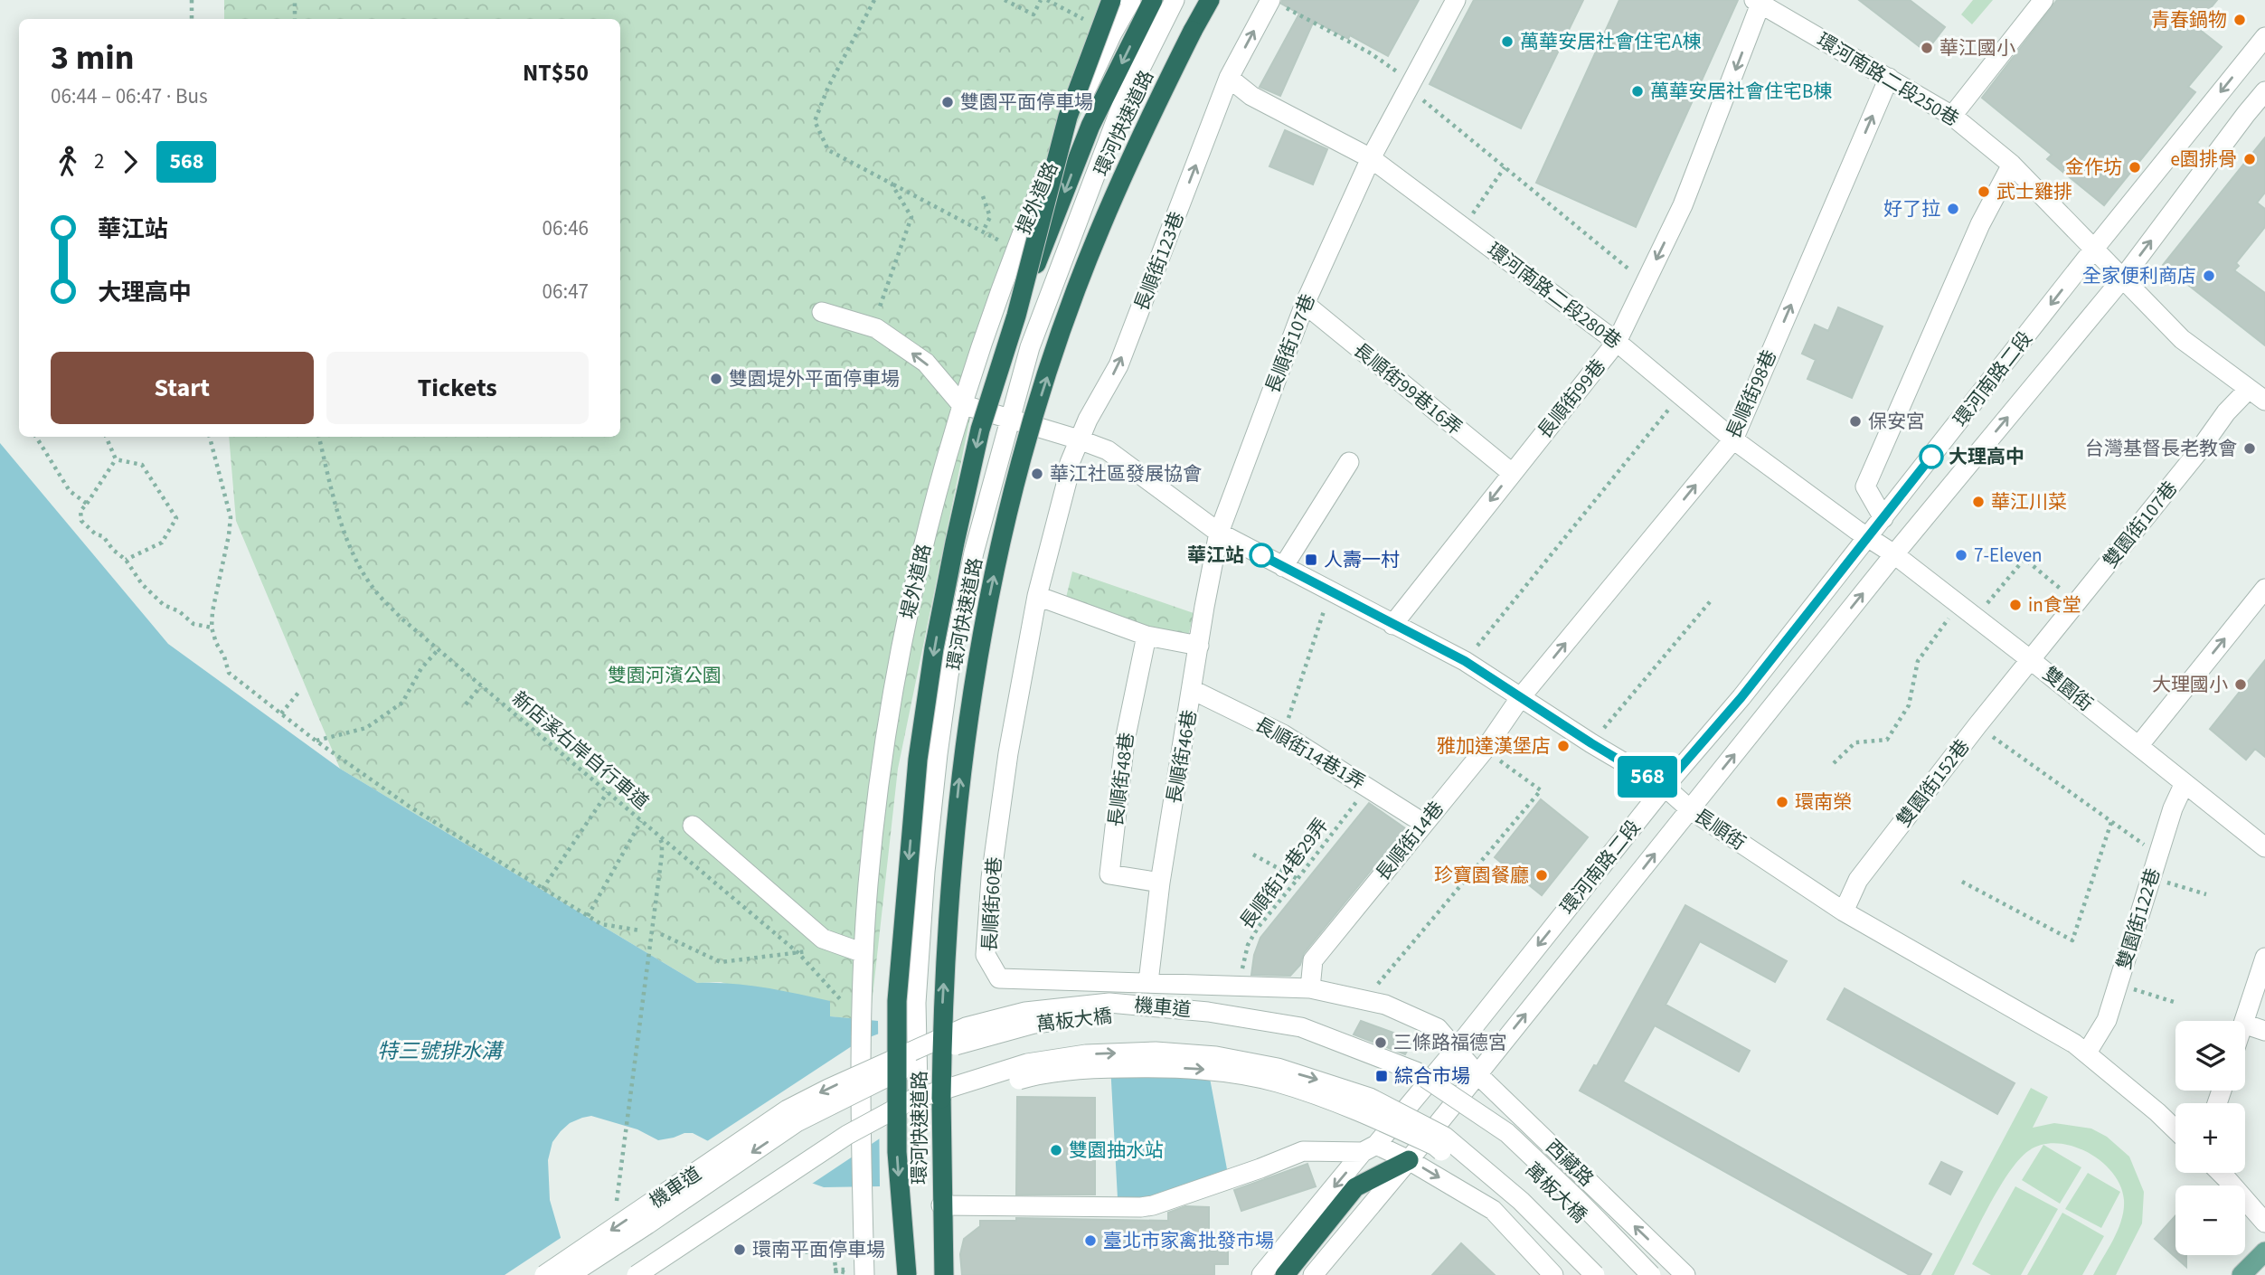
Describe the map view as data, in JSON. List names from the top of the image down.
{
  "streets": {
    "highway": ["環河快速道路"],
    "street": [
      "環河南路二段250巷",
      "提外道路",
      "長順街123巷",
      "環河南路二段280巷",
      "長順街107巷",
      "環河南路二段",
      "長順街99巷16弄",
      "長順街98巷",
      "長順街99巷",
      "雙園街107巷",
      "堤外道路",
      "雙園街",
      "長順街14巷1弄",
      "長順街46巷",
      "長順街48巷",
      "雙園街152巷",
      "長順街",
      "長順街14巷",
      "長順街60巷",
      "雙園街122巷",
      "機車道",
      "萬板大橋",
      "西藏路"
    ],
    "path": ["新店溪右岸自行車道", "長順街14巷29弄"]
  },
  "crossings": [
    ["環河南路二段250巷", "環河南路二段"],
    ["環河南路二段250巷", "長順街98巷"],
    ["環河南路二段250巷", "長順街99巷"],
    ["環河南路二段250巷", "雙園街107巷"],
    ["提外道路", "堤外道路"],
    ["長順街123巷", "環河南路二段280巷"],
    ["長順街123巷", "長順街"],
    ["長順街123巷", "長順街60巷"],
    ["環河南路二段280巷", "長順街107巷"],
    ["環河南路二段280巷", "環河南路二段"],
    ["環河南路二段280巷", "長順街98巷"],
    ["環河南路二段280巷", "長順街99巷"],
    ["環河南路二段280巷", "雙園街"],
    ["長順街107巷", "長順街99巷16弄"],
    ["長順街107巷", "長順街46巷"],
    ["長順街107巷", "長順街"],
    ["環河南路二段", "雙園街"],
    ["環河南路二段", "長順街"],
    ["環河南路二段", "長順街60巷"],
    ["環河南路二段", "西藏路"],
    ["長順街99巷16弄", "長順街99巷"],
    ["長順街98巷", "長順街"],
    ["長順街98巷", "長順街14巷"],
    ["長順街99巷", "長順街"],
    ["雙園街107巷", "雙園街"],
    ["雙園街107巷", "雙園街152巷"],
    ["堤外道路", "新店溪右岸自行車道"],
    ["雙園街", "雙園街152巷"],
    ["雙園街", "雙園街122巷"],
    ["長順街14巷1弄", "長順街46巷"],
    ["長順街14巷1弄", "長順街14巷"],
    ["長順街14巷1弄", "長順街14巷29弄"],
    ["長順街46巷", "長順街48巷"],
    ["長順街46巷", "長順街"],
    ["長順街46巷", "長順街60巷"],
    ["雙園街152巷", "長順街"],
    ["長順街", "長順街14巷"],
    ["長順街", "長順街60巷"],
    ["長順街", "雙園街122巷"],
    ["長順街14巷", "長順街60巷"],
    ["長順街14巷29弄", "長順街60巷"],
    ["長順街60巷", "西藏路"]
  ],
  "one_way": ["長順街99巷", "機車道"],
  "water": ["特三號排水溝"],
  "parks": ["雙園河濱公園"],
  "places": {
    "other": [
      "青春鍋物",
      "萬華安居社會住宅A棟",
      "華江國小",
      "萬華安居社會住宅B棟",
      "雙園平面停車場",
      "e園排骨",
      "金作坊",
      "武士雞排",
      "好了拉",
      "全家便利商店",
      "雙園堤外平面停車場",
      "保安宮",
      "台灣基督長老教會",
      "大理高中",
      "華江社區發展協會",
      "華江川菜",
      "華江站",
      "7-Eleven",
      "in食堂",
      "大理國小",
      "雅加達漢堡店",
      "環南榮",
      "珍寶園餐廳",
      "三條路福德宮",
      "雙園抽水站",
      "臺北市家禽批發市場",
      "環南平面停車場"
    ],
    "transit": ["人壽一村", "綜合市場"]
  },
  "lines": ["bus line 568"],
  "page": {
    "on_map": "568",
    "heading": ["3 min", "06:44 – 06:47 · Bus", "NT$50"],
    "legs": ["2", "568"],
    "list": [
      {
        "name": "華江站",
        "value": "06:46"
      },
      {
        "name": "大理高中",
        "value": "06:47"
      }
    ],
    "buttons": ["Start", "Tickets"],
    "map_buttons": ["+", "−"]
  }
}
